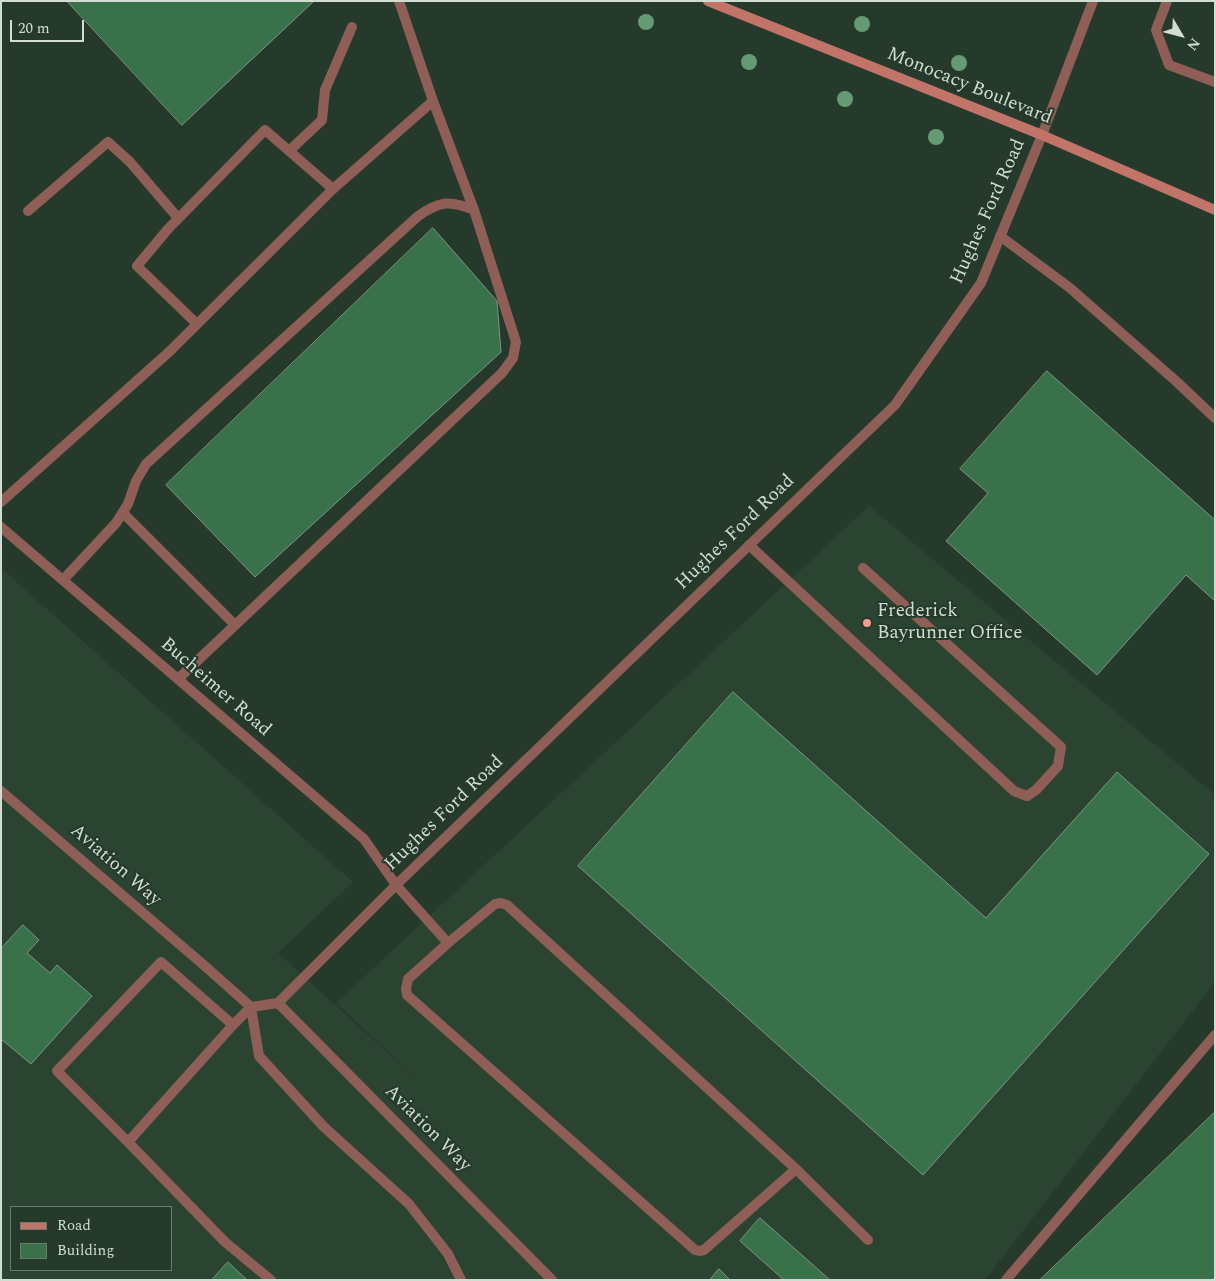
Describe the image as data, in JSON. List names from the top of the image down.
{
  "streets": {
    "main road": ["Monocacy Boulevard"],
    "street": ["Hughes Ford Road", "Bucheimer Road", "Aviation Way"]
  },
  "crossings": [
    ["Monocacy Boulevard", "Hughes Ford Road"],
    ["Hughes Ford Road", "Bucheimer Road"],
    ["Hughes Ford Road", "Aviation Way"]
  ],
  "places": ["Frederick Bayrunner Office"],
  "legend": ["Road", "Building"],
  "scale_bar": "20 m",
  "north": "bottom right"
}
